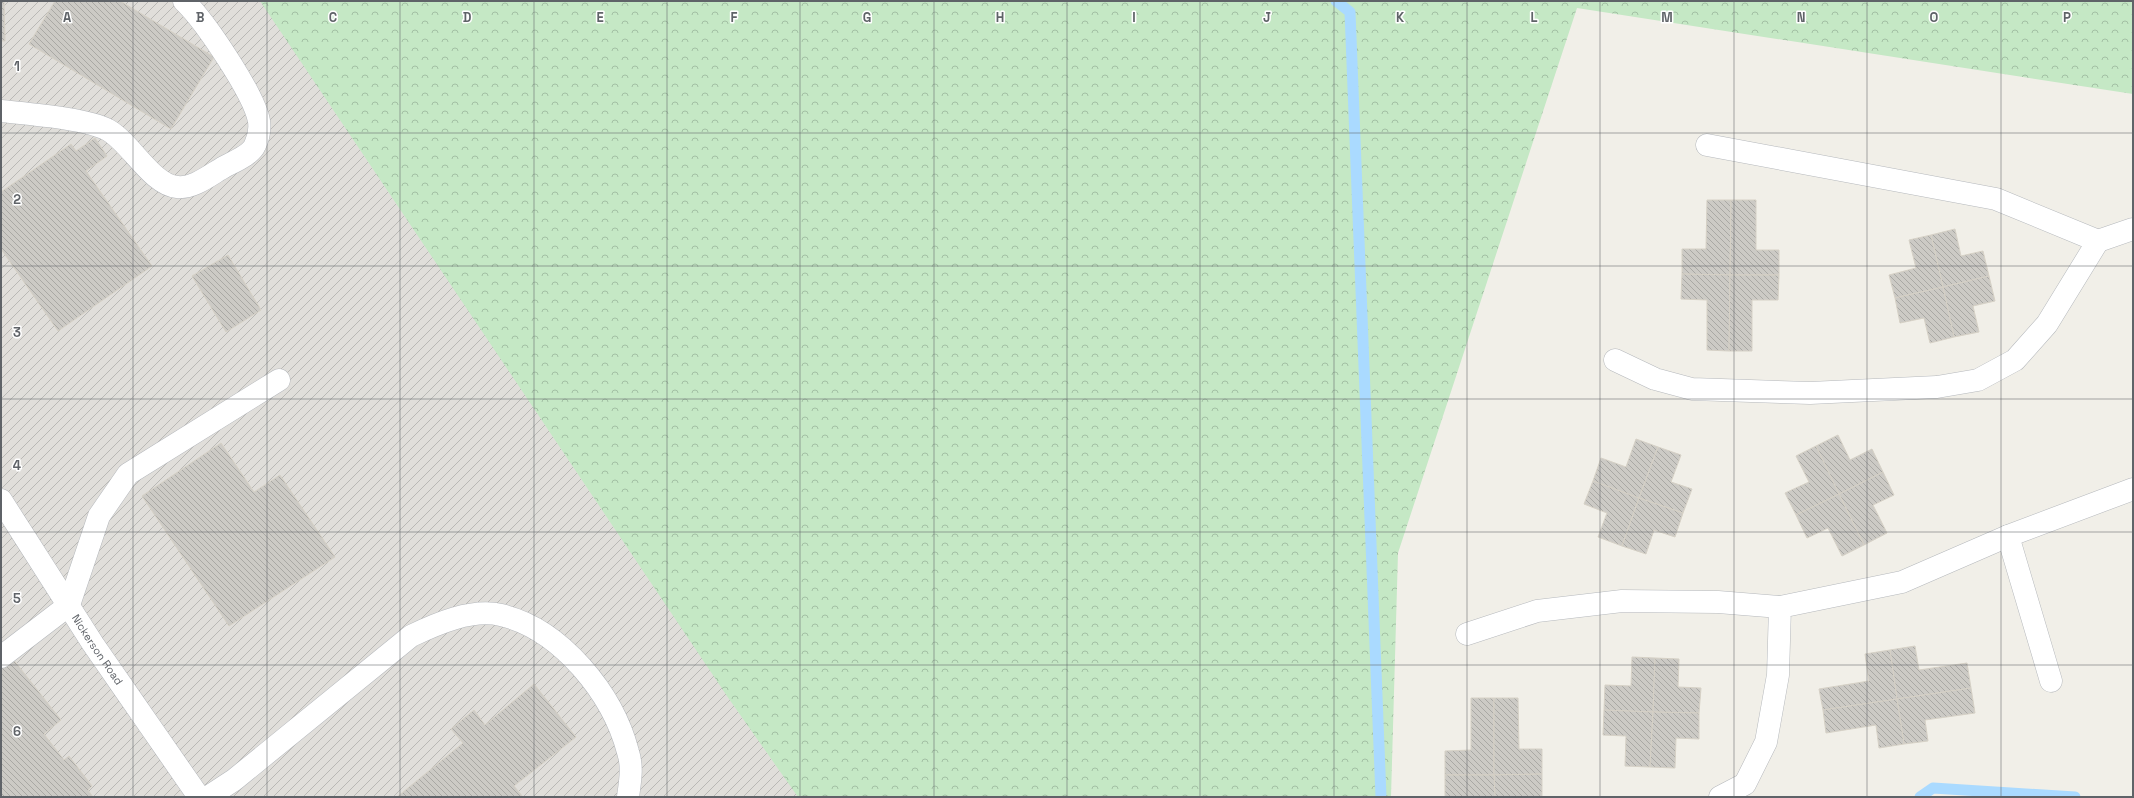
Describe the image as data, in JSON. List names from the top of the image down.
{
  "streets": {
    "street": ["Nickerson Road"]
  },
  "grid": {
    "columns": [
      "A",
      "B",
      "C",
      "D",
      "E",
      "F",
      "G",
      "H",
      "I",
      "J",
      "K",
      "L",
      "M",
      "N",
      "O",
      "P"
    ],
    "rows": [
      "1",
      "2",
      "3",
      "4",
      "5",
      "6"
    ]
  }
}
